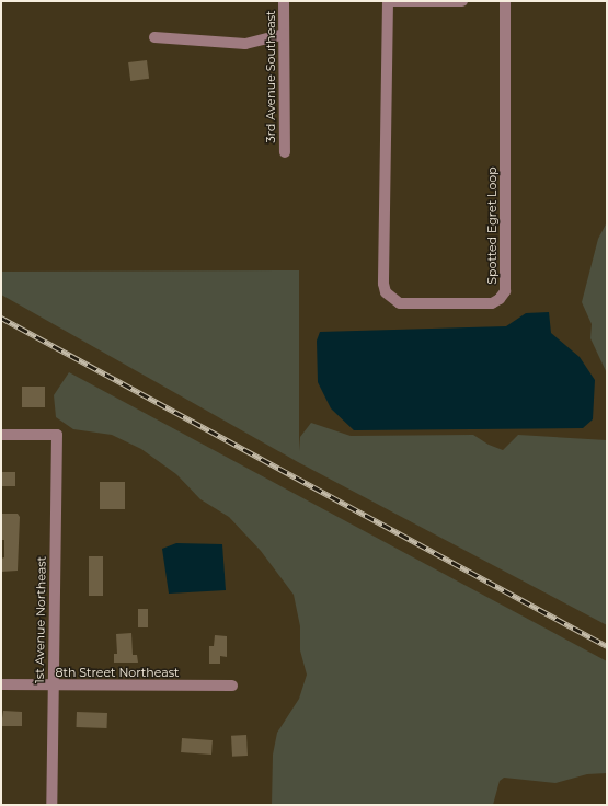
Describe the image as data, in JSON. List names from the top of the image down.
{
  "streets": {
    "street": [
      "3rd Avenue Southeast",
      "Spotted Egret Loop",
      "1st Avenue Northeast",
      "8th Street Northeast"
    ]
  },
  "crossings": [
    ["1st Avenue Northeast", "8th Street Northeast"]
  ]
}
